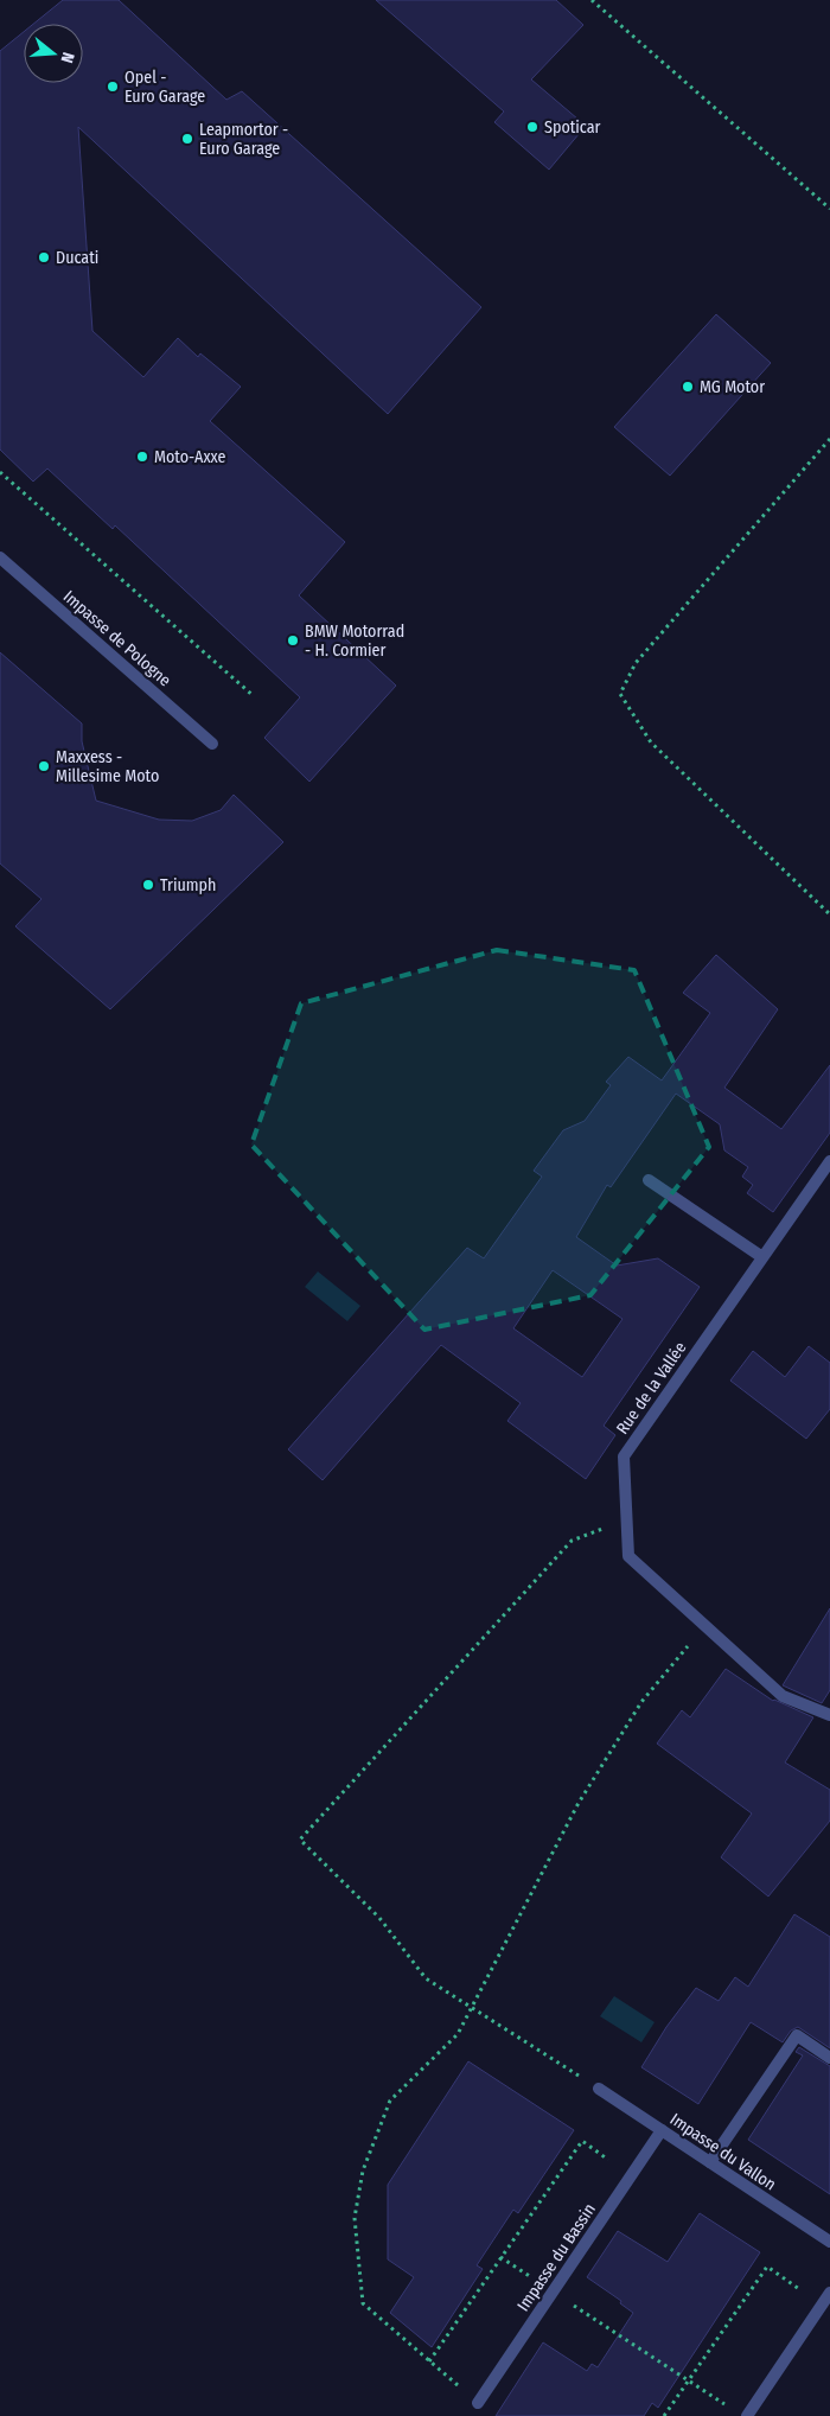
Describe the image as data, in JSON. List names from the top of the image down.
{
  "streets": {
    "street": [
      "Impasse de Pologne",
      "Rue de la Vallée",
      "Impasse du Vallon",
      "Impasse du Bassin"
    ]
  },
  "crossings": [
    ["Impasse du Vallon", "Impasse du Bassin"]
  ],
  "places": [
    "Opel - Euro Garage",
    "Spoticar",
    "Leapmortor - Euro Garage",
    "Ducati",
    "MG Motor",
    "Moto-Axxe",
    "BMW Motorrad - H. Cormier",
    "Maxxess - Millesime Moto",
    "Triumph"
  ],
  "north": "right"
}
